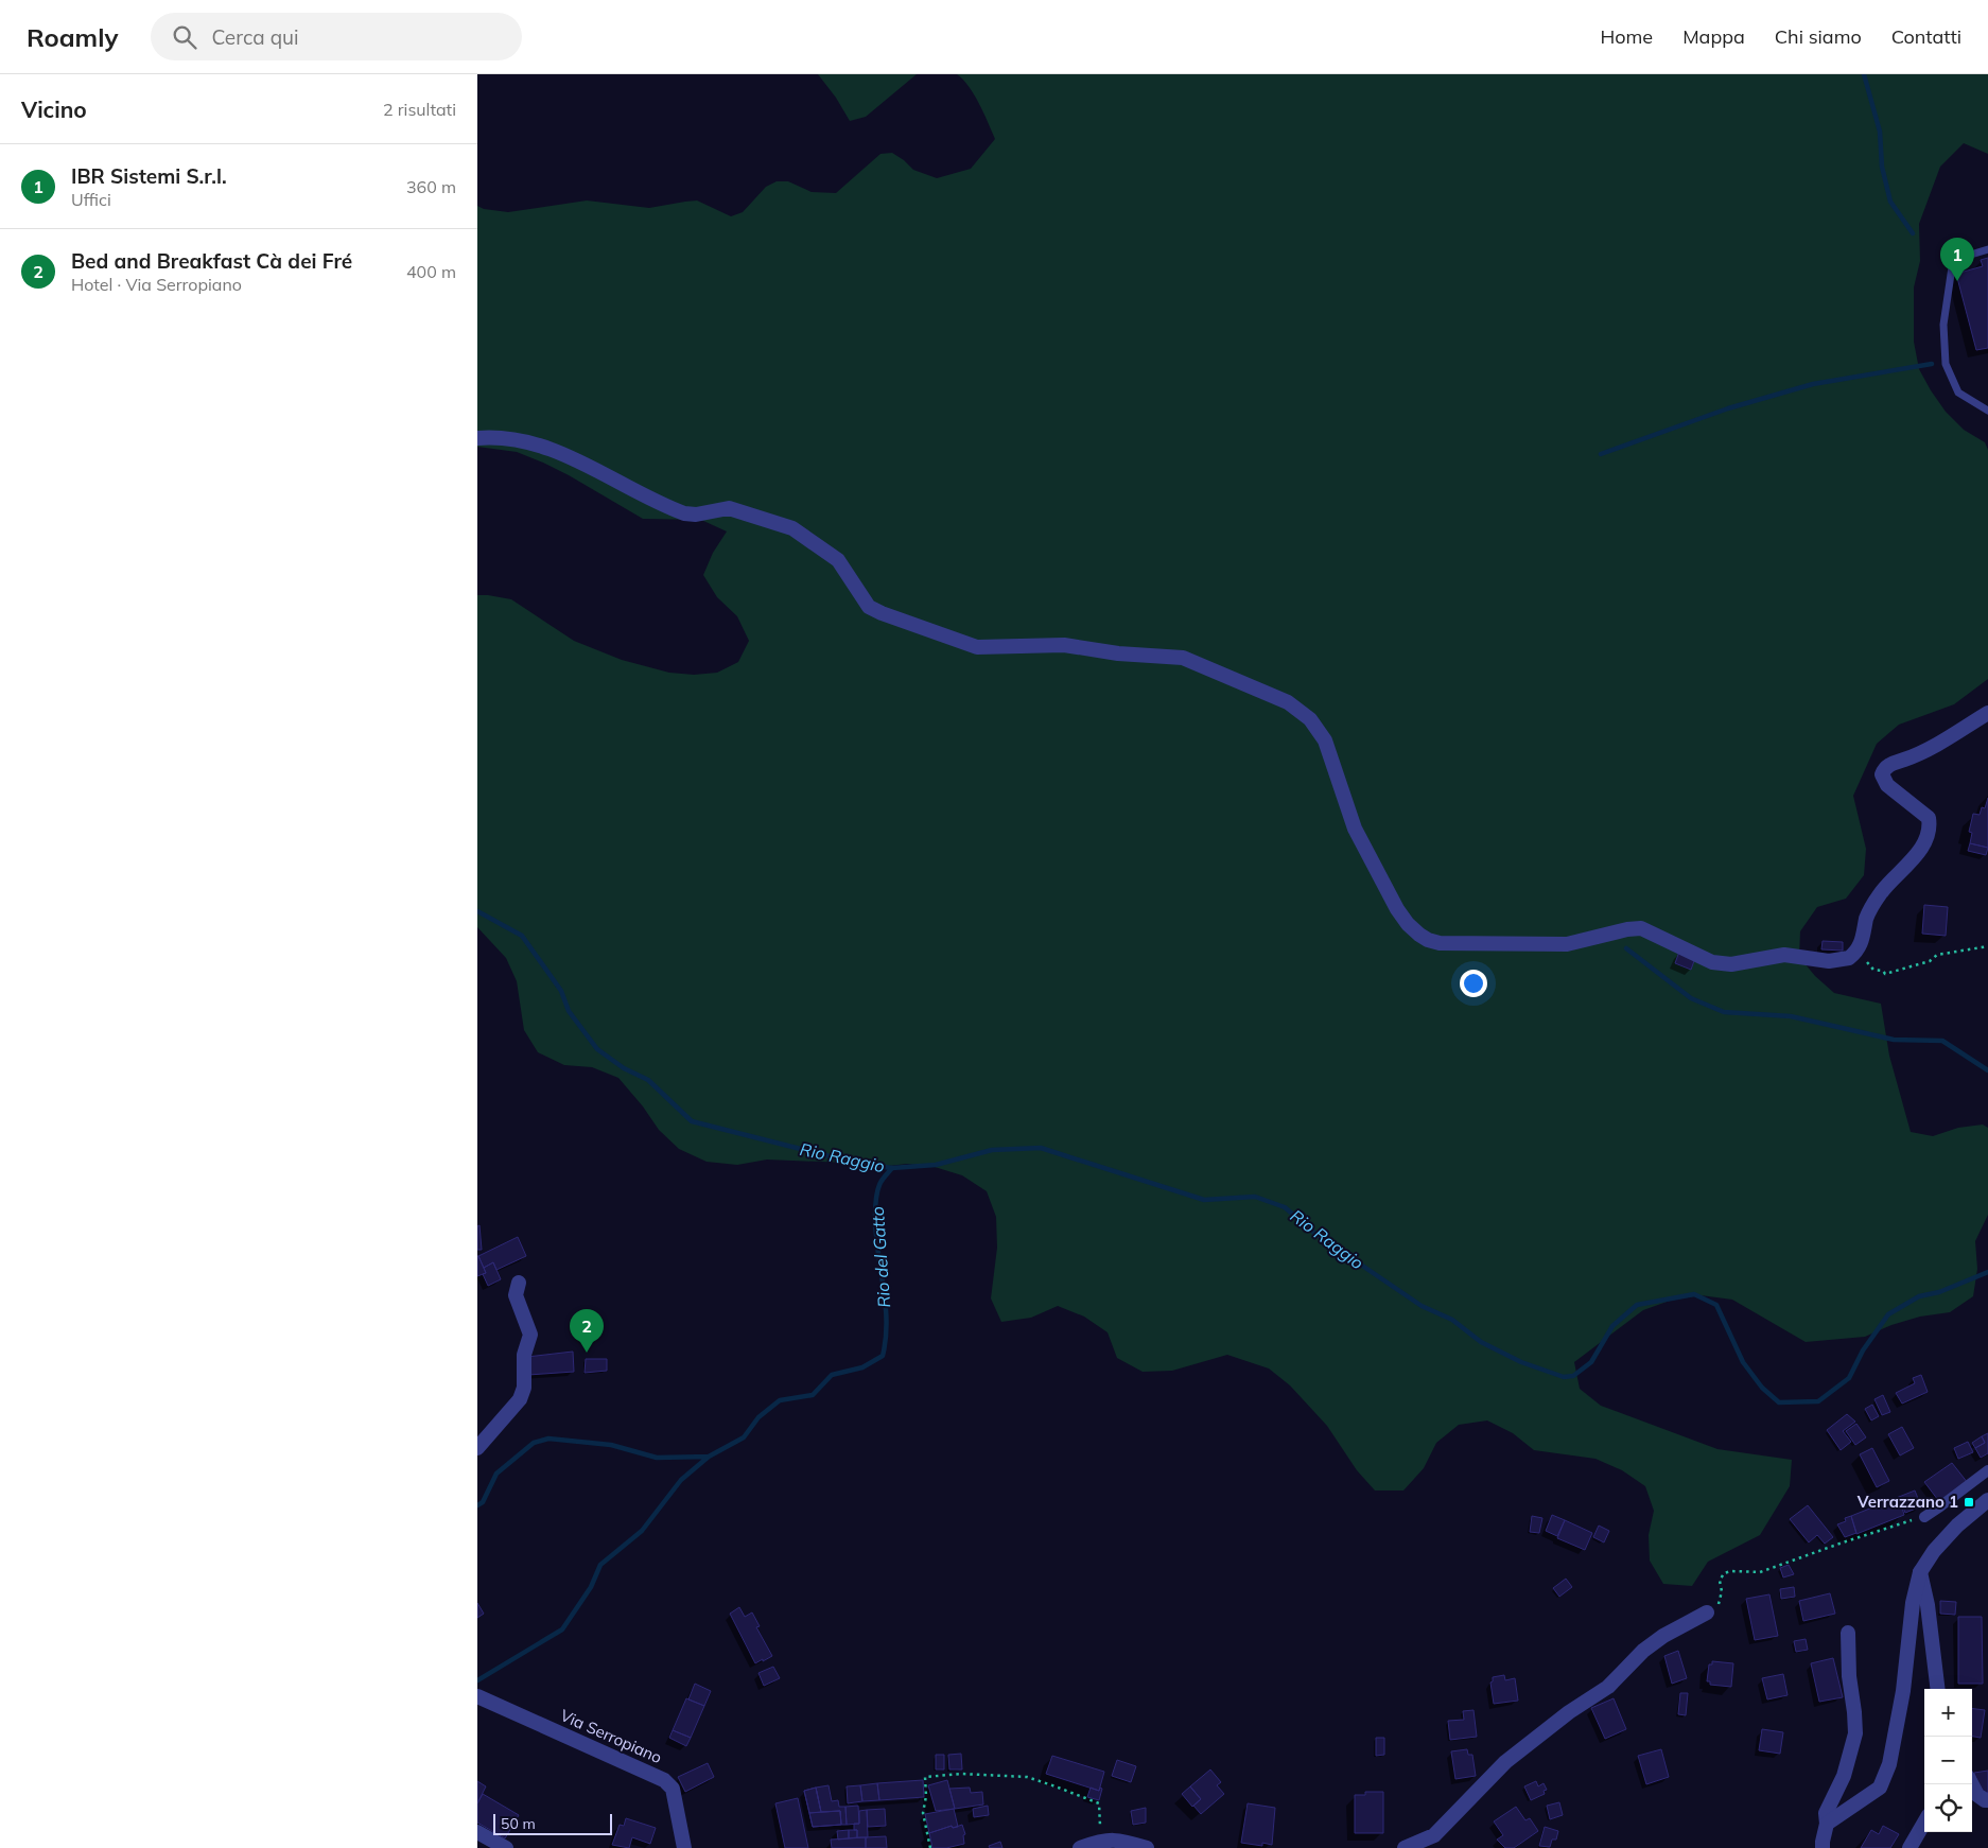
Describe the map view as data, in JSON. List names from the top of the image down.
{
  "streets": {
    "street": ["Via Serropiano"]
  },
  "water": ["Rio Raggio", "Rio del Gatto"],
  "places": {
    "transit": ["Verrazzano 1"]
  },
  "scale_bar": "50 m",
  "page": {
    "header": "Roamly",
    "search": "Cerca qui",
    "nav": [
      "Home",
      "Mappa",
      "Chi siamo",
      "Contatti"
    ],
    "heading": ["Vicino", "2 risultati"],
    "list": [
      {
        "mark": "1",
        "name": "IBR Sistemi S.r.l.",
        "note": "Uffici",
        "value": "360 m"
      },
      {
        "mark": "2",
        "name": "Bed and Breakfast Cà dei Fré",
        "note": "Hotel · Via Serropiano",
        "value": "400 m"
      }
    ],
    "pins": ["1", "2"],
    "map_buttons": ["+", "−"],
    "scale": "50 m"
  }
}
